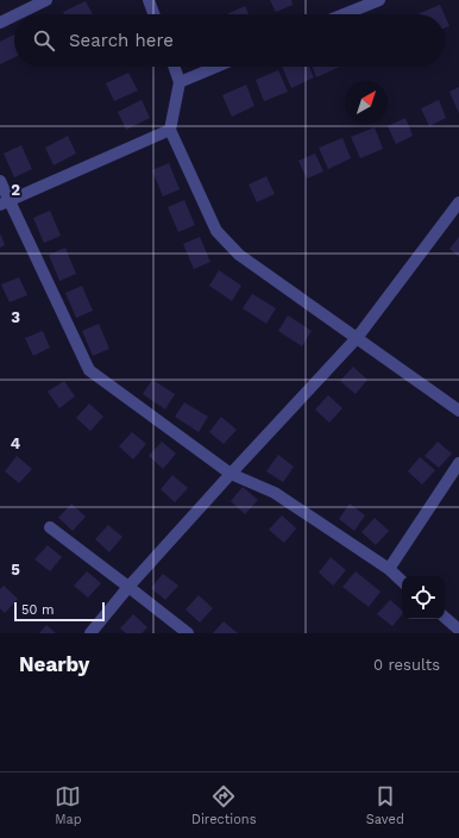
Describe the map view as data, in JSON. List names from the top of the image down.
{
  "scale_bar": "50 m",
  "north": "top right",
  "page": {
    "search": "Search here",
    "scale": "50 m",
    "heading": ["Nearby", "0 results"],
    "nav": ["Map", "Directions", "Saved"]
  },
  "grid": {
    "rows": [
      "2",
      "3",
      "4",
      "5"
    ]
  }
}
